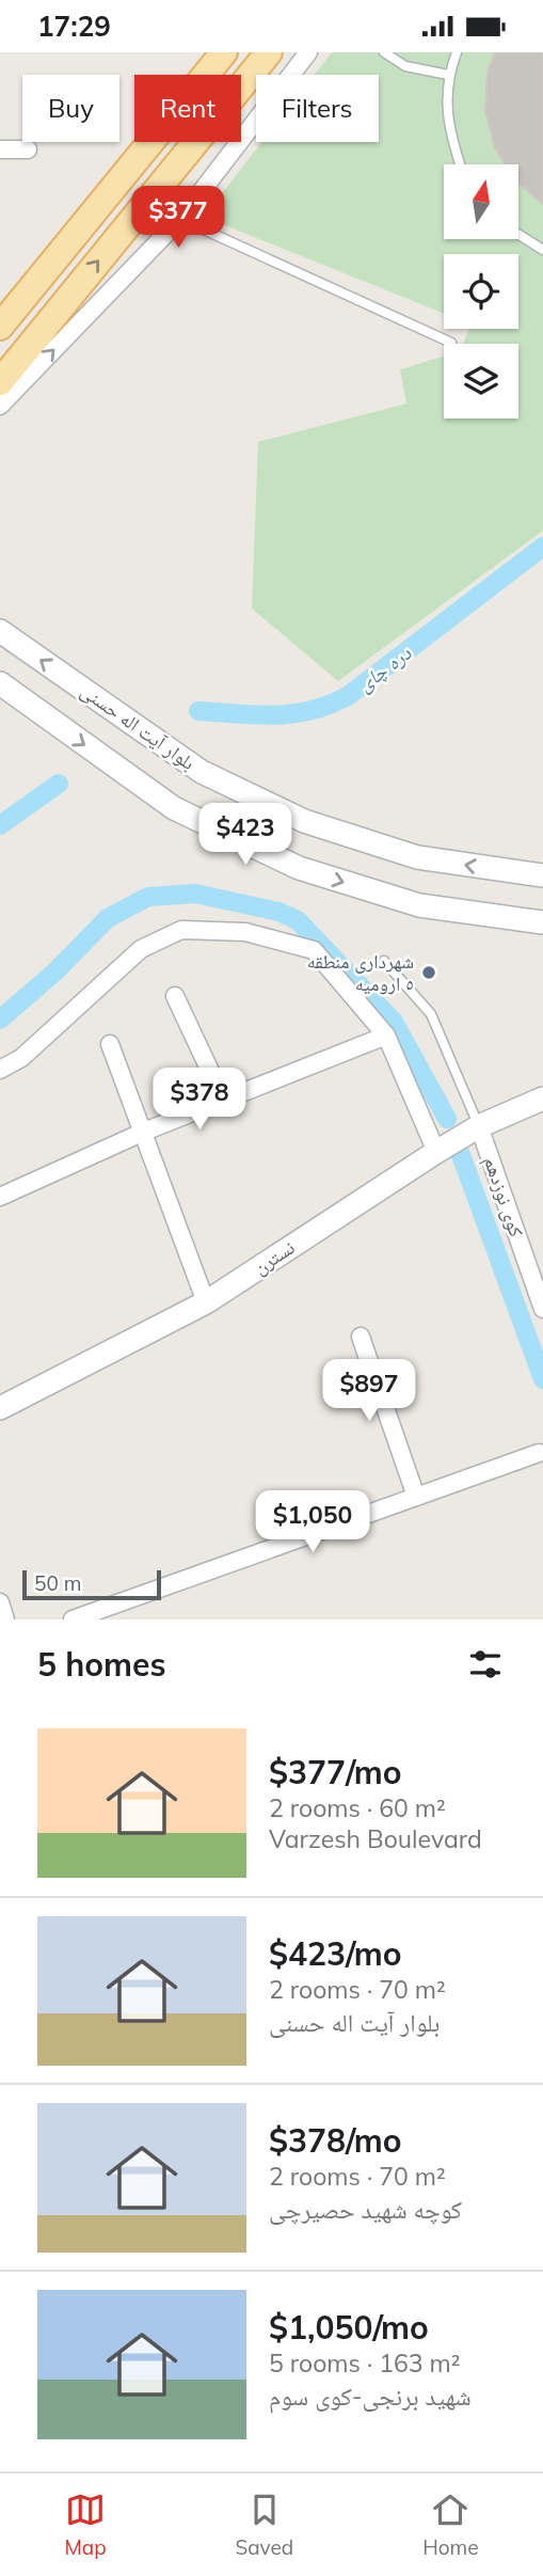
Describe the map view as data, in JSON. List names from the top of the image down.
{
  "streets": {
    "main road": ["بلوار آیت اله حسنی", "نسترن"],
    "street": ["کوی نوزدهم"]
  },
  "crossings": [
    ["کوی نوزدهم", "نسترن"]
  ],
  "water": ["دره چای"],
  "places": ["شهردارى منطقه ٥ ارومیه"],
  "scale_bar": "50 m",
  "north": "top",
  "page": {
    "status": "17:29",
    "chip": ["Buy", "Rent", "Filters"],
    "price": [
      "$377",
      "$423",
      "$378",
      "$897",
      "$1,050"
    ],
    "scale": "50 m",
    "heading": "5 homes",
    "list": [
      {
        "name": "$377/mo",
        "note": "2 rooms · 60 m² · Varzesh Boulevard"
      },
      {
        "name": "$423/mo",
        "note": "2 rooms · 70 m² · بلوار آیت اله حسنی"
      },
      {
        "name": "$378/mo",
        "note": "2 rooms · 70 m² · کوچه شهید حصیرچی"
      },
      {
        "name": "$1,050/mo",
        "note": "5 rooms · 163 m² · شهید برنجی-کوی سوم"
      }
    ],
    "tabs": ["Map", "Saved", "Home"]
  }
}
